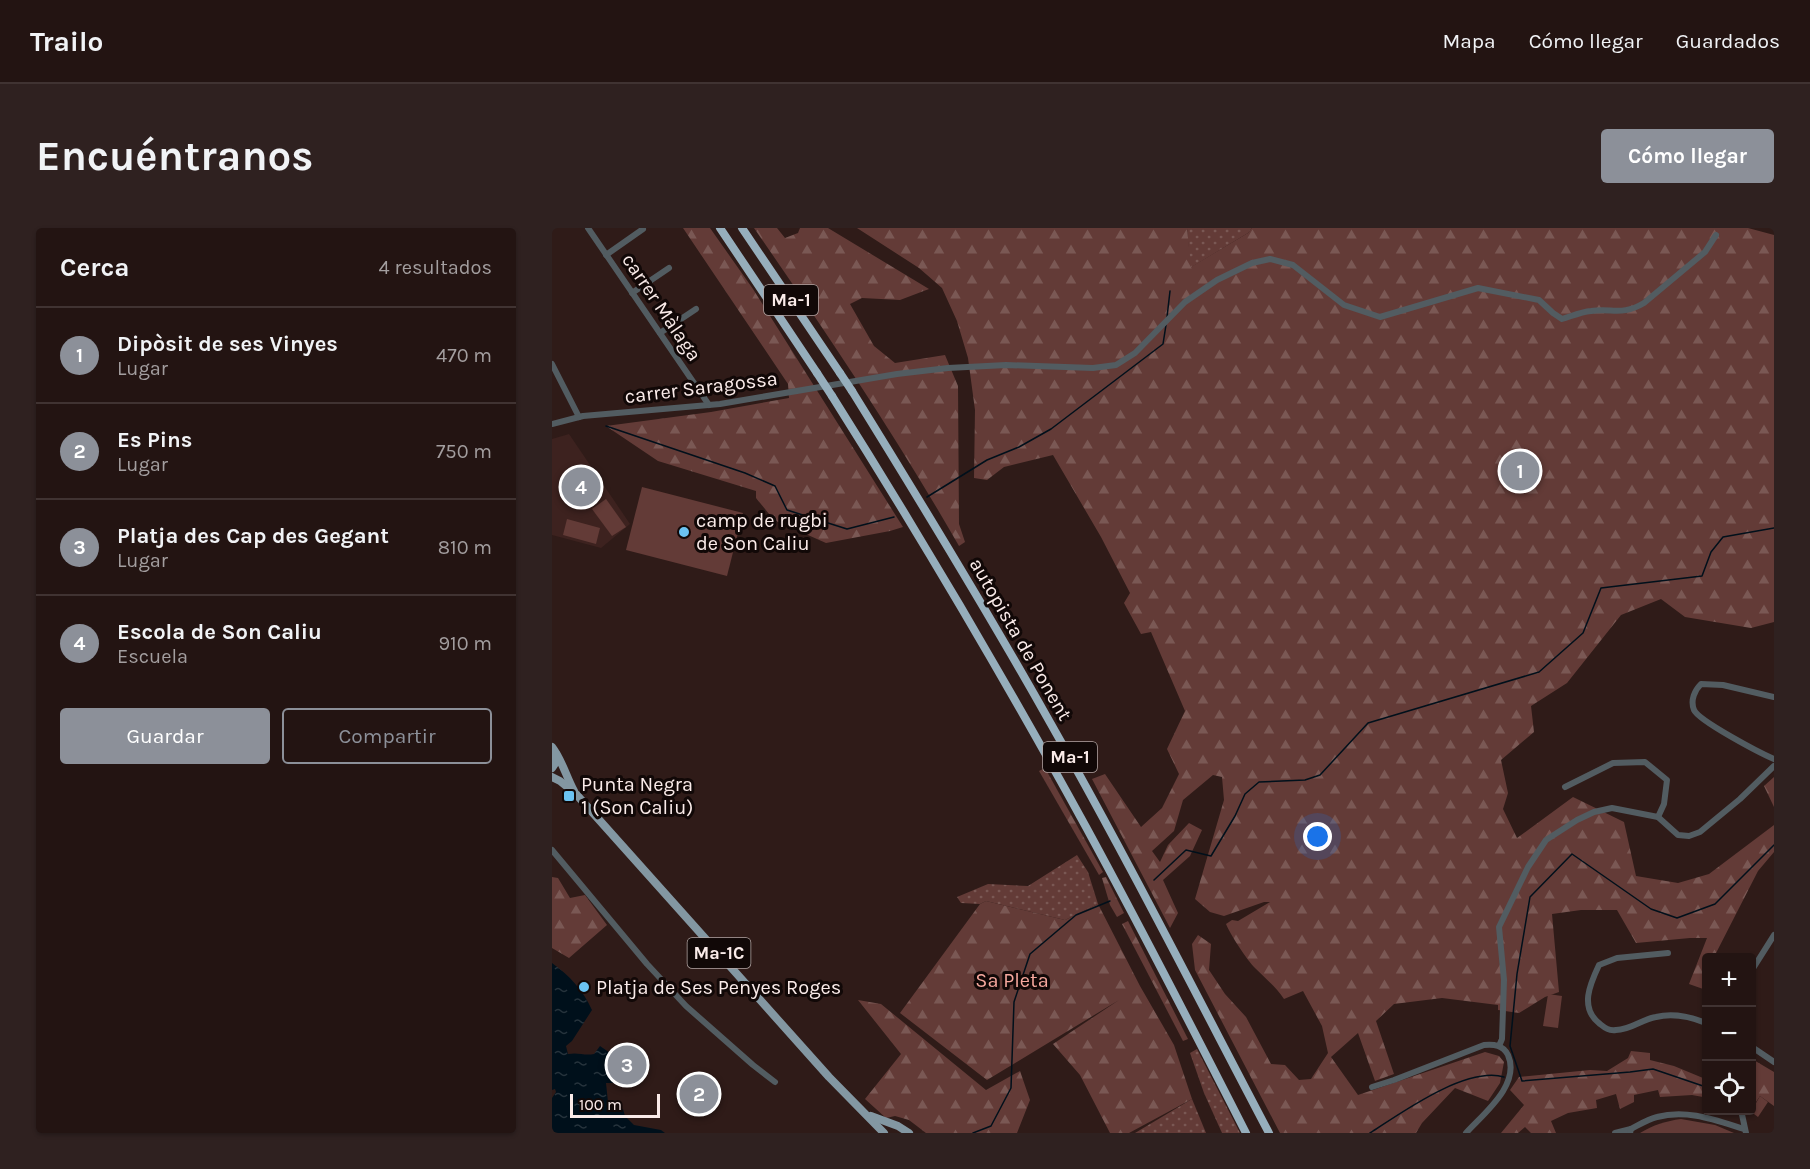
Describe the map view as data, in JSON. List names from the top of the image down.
{
  "streets": {
    "highway": ["Ma-1", "autopista de Ponent"],
    "main road": ["Ma-1C"],
    "street": ["carrer Màlaga", "carrer Saragossa"]
  },
  "crossings": [
    ["carrer Màlaga", "carrer Saragossa"]
  ],
  "parks": ["Sa Pleta"],
  "places": {
    "other": ["camp de rugbi de Son Caliu", "Platja de Ses Penyes Roges"],
    "transit": ["Punta Negra 1 (Son Caliu)"]
  },
  "scale_bar": "100 m",
  "page": {
    "header": "Trailo",
    "nav": ["Mapa", "Cómo llegar", "Guardados"],
    "buttons": [
      "Cómo llegar",
      ["Guardar", "Compartir"]
    ],
    "title": "Encuéntranos",
    "heading": ["Cerca", "4 resultados"],
    "list": [
      {
        "mark": "1",
        "name": "Dipòsit de ses Vinyes",
        "note": "Lugar",
        "value": "470 m"
      },
      {
        "mark": "2",
        "name": "Es Pins",
        "note": "Lugar",
        "value": "750 m"
      },
      {
        "mark": "3",
        "name": "Platja des Cap des Gegant",
        "note": "Lugar",
        "value": "810 m"
      },
      {
        "mark": "4",
        "name": "Escola de Son Caliu",
        "note": "Escuela",
        "value": "910 m"
      }
    ],
    "pins": [
      "1",
      "4",
      "3",
      "2"
    ],
    "map_buttons": ["+", "−"],
    "scale": "100 m"
  }
}
